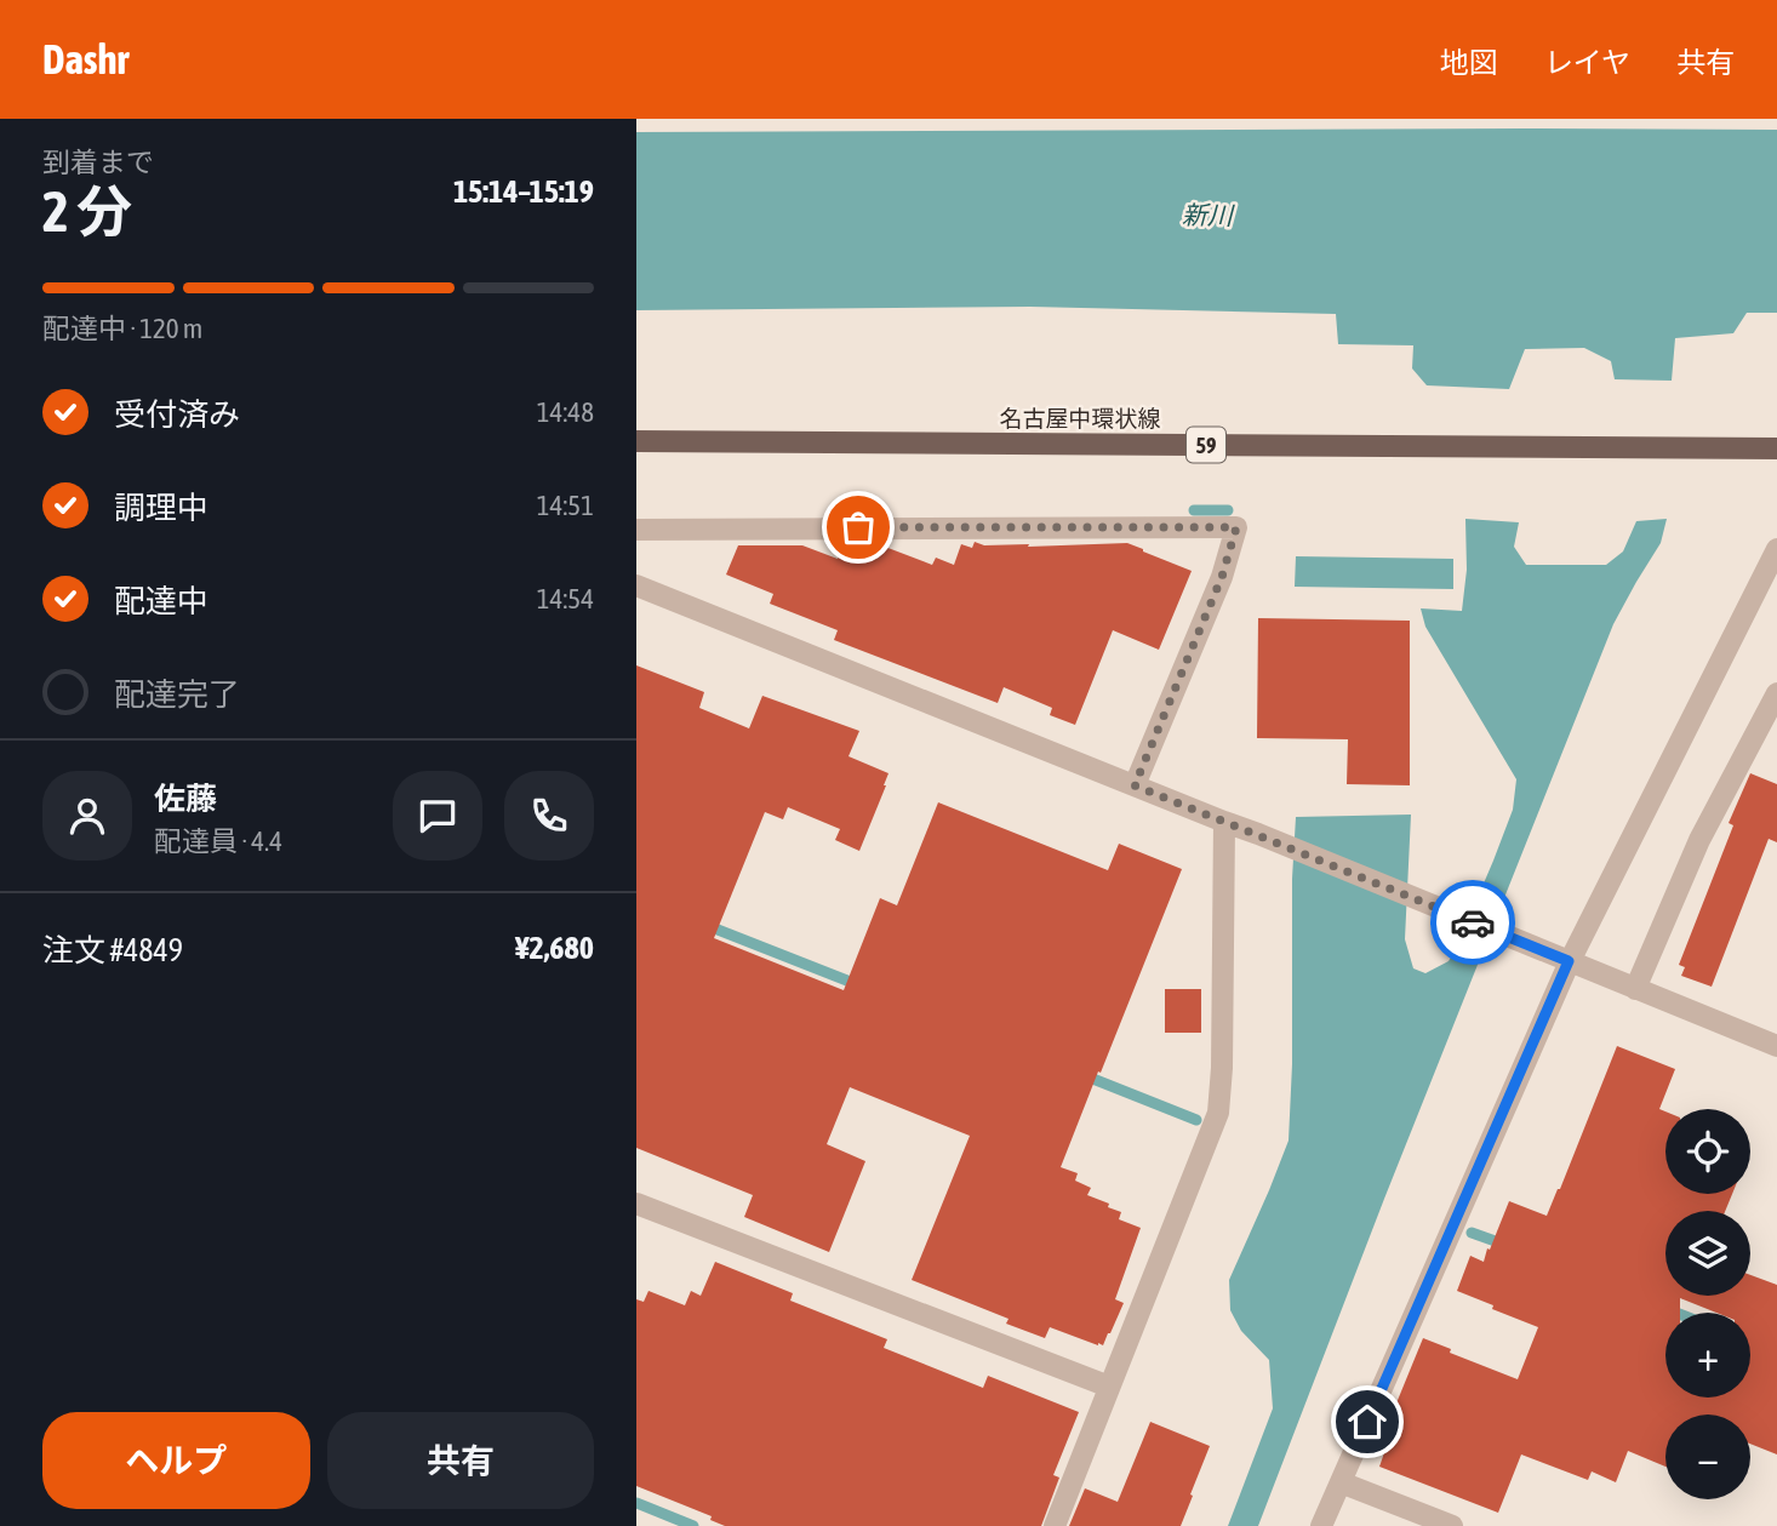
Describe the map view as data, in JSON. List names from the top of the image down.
{
  "streets": {
    "main road": ["名古屋中環状線", "59"]
  },
  "water": ["新川"],
  "page": {
    "header": "Dashr",
    "nav": ["地図", "レイヤ", "共有"],
    "heading": ["2 分", "到着まで", "15:14–15:19"],
    "panel": [
      "佐藤",
      "配達員 · 4.4",
      "注文 #4849",
      "¥2,680"
    ],
    "bar": "配達中 · 120 m",
    "list": [
      ["受付済み", "14:48"],
      ["調理中", "14:51"],
      ["配達中", "14:54"],
      "配達完了"
    ],
    "map_buttons": ["+", "−"],
    "buttons": ["ヘルプ", "共有"]
  }
}
